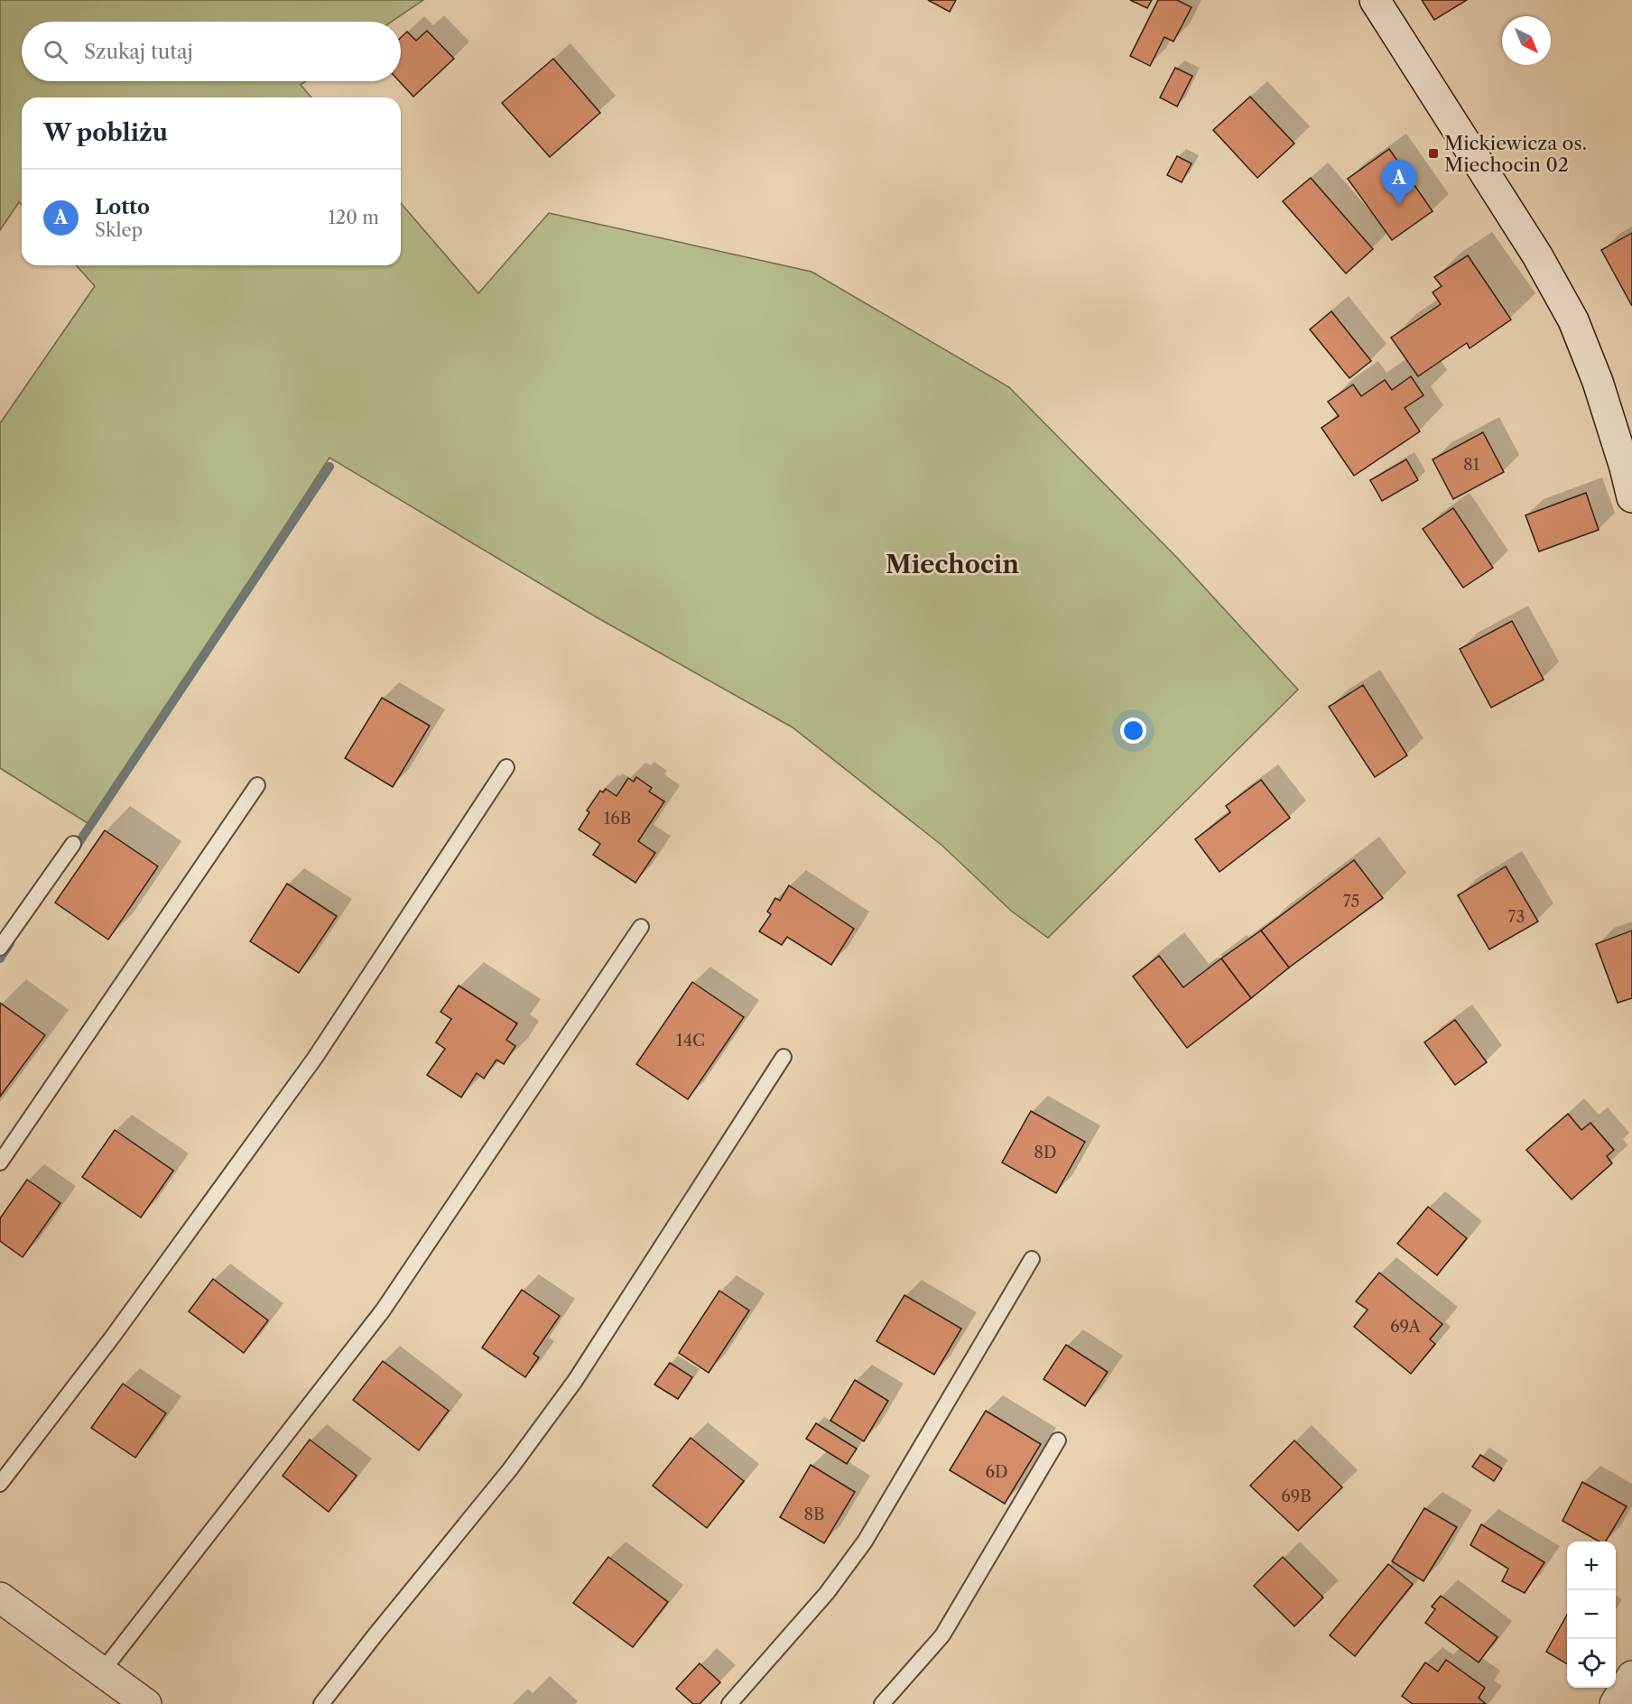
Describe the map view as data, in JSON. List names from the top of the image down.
{
  "districts": ["Miechocin"],
  "places": {
    "transit": ["Mickiewicza os. Miechocin 02"]
  },
  "house_numbers": [
    "81",
    "16B",
    "75",
    "73",
    "14C",
    "8D",
    "69A",
    "6D",
    "69B",
    "8B"
  ],
  "north": "bottom right",
  "page": {
    "search": "Szukaj tutaj",
    "heading": "W pobliżu",
    "pins": "A",
    "list": [
      {
        "mark": "A",
        "name": "Lotto",
        "note": "Sklep",
        "value": "120 m"
      }
    ],
    "map_buttons": ["+", "−"]
  }
}
